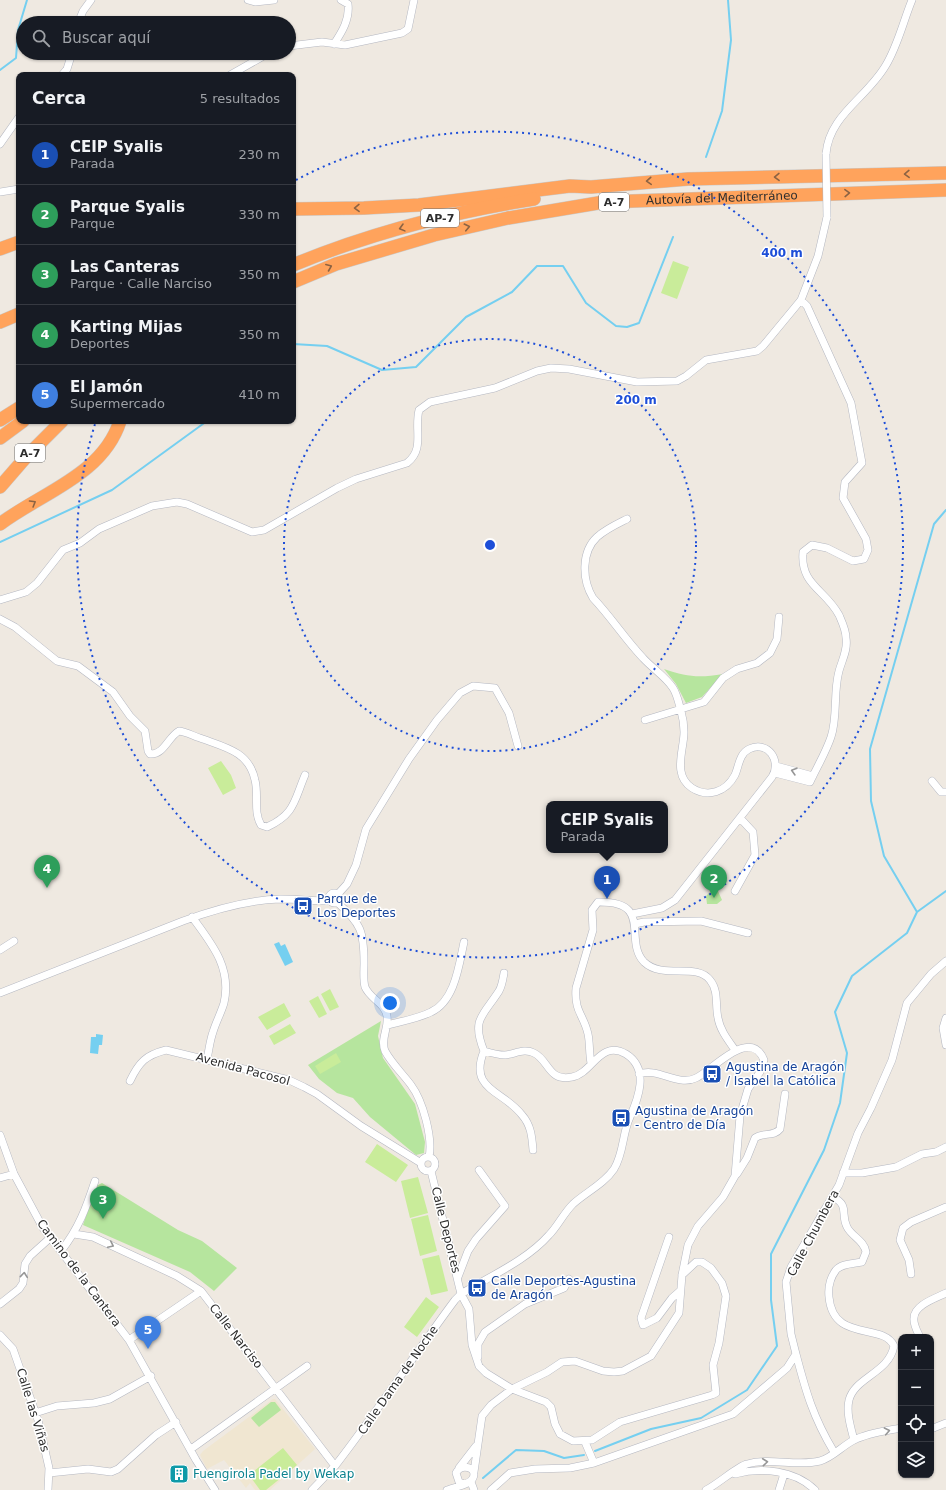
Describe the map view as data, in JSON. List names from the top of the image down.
{
  "streets": {
    "highway": ["Autovía del Mediterráneo", "A-7", "AP-7"],
    "street": [
      "Avenida Pacosol",
      "Calle Deportes",
      "Calle Chumbera",
      "Camino de la Cantera",
      "Calle Narciso",
      "Calle Dama de Noche",
      "Calle las Viñas"
    ]
  },
  "crossings": [
    ["Autovía del Mediterráneo", "AP-7"],
    ["Avenida Pacosol", "Calle Deportes"],
    ["Calle Deportes", "Calle Dama de Noche"],
    ["Calle Narciso", "Calle Dama de Noche"]
  ],
  "one_way": ["Calle Narciso"],
  "places": {
    "bus stop": [
      "Parque de Los Deportes",
      "Agustina de Aragón / Isabel la Católica",
      "Agustina de Aragón - Centro de Día",
      "Calle Deportes-Agustina de Aragón"
    ],
    "building": ["Fuengirola Padel by Wekap"]
  },
  "page": {
    "search": "Buscar aquí",
    "heading": ["Cerca", "5 resultados"],
    "list": [
      {
        "mark": "1",
        "name": "CEIP Syalis",
        "note": "Parada",
        "value": "230 m"
      },
      {
        "mark": "2",
        "name": "Parque Syalis",
        "note": "Parque",
        "value": "330 m"
      },
      {
        "mark": "3",
        "name": "Las Canteras",
        "note": "Parque · Calle Narciso",
        "value": "350 m"
      },
      {
        "mark": "4",
        "name": "Karting Mijas",
        "note": "Deportes",
        "value": "350 m"
      },
      {
        "mark": "5",
        "name": "El Jamón",
        "note": "Supermercado",
        "value": "410 m"
      }
    ],
    "popup": ["CEIP Syalis", "Parada"],
    "pins": [
      "4",
      "2",
      "1",
      "3",
      "5"
    ],
    "map_buttons": ["+", "−"]
  },
  "rings": ["400 m", "200 m"]
}
